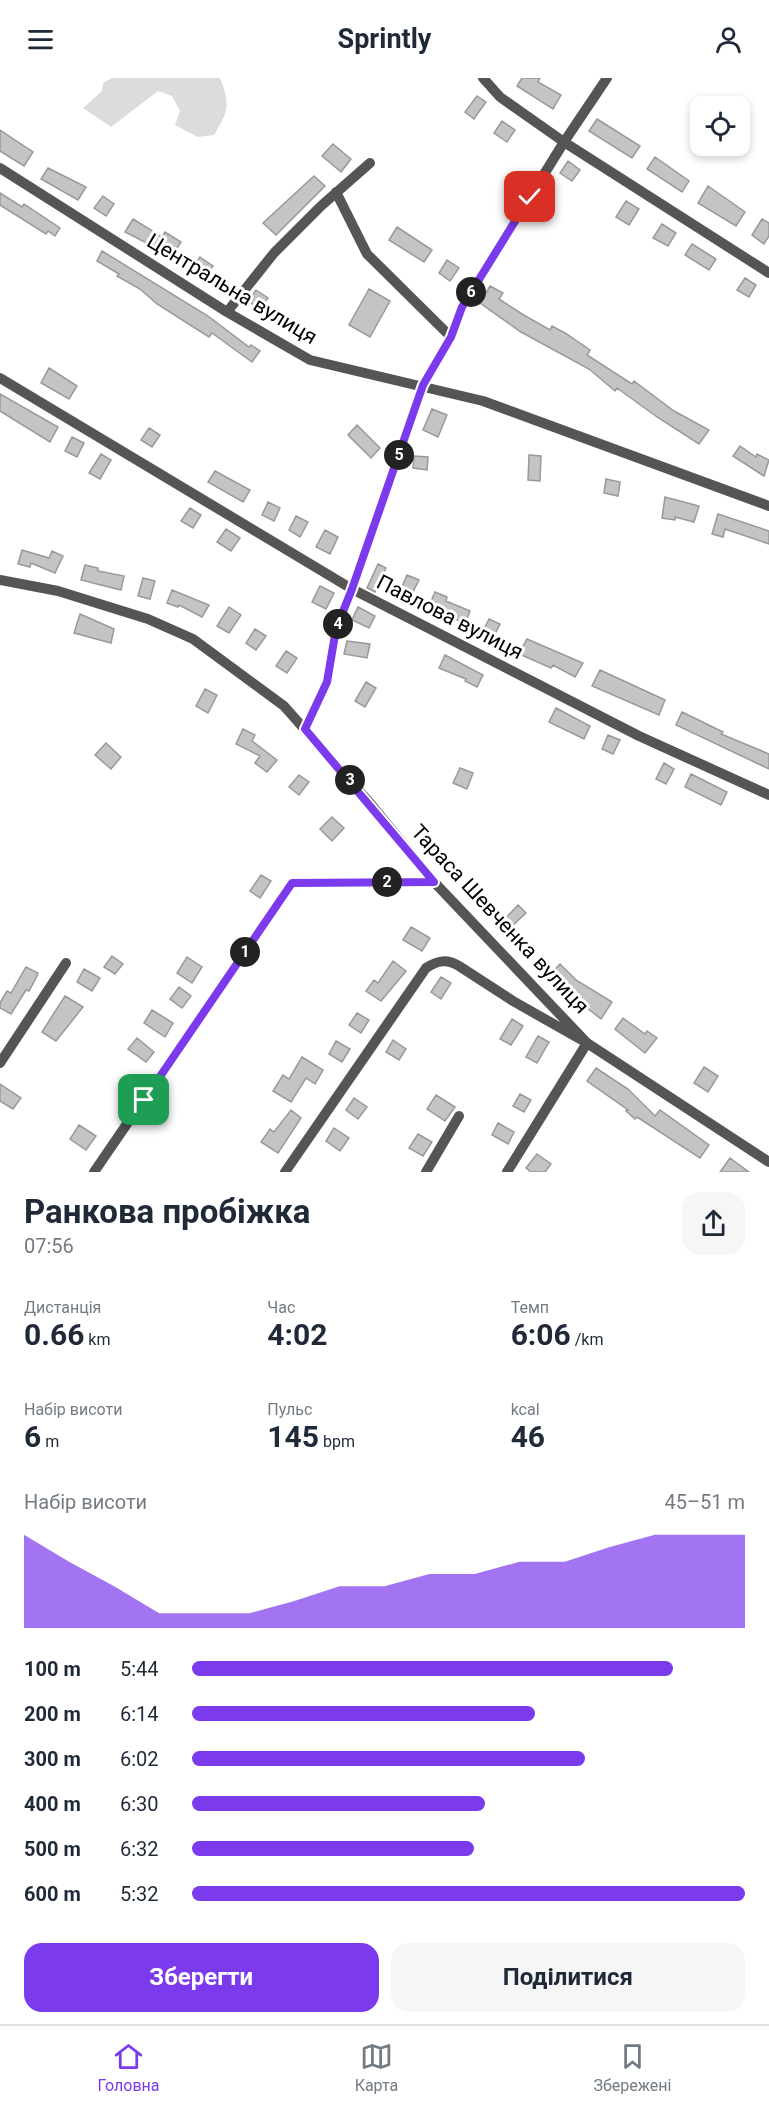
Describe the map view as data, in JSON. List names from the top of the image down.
{
  "streets": {
    "street": ["Центральна вулиця", "Павлова вулиця", "Тараса Шевченка вулиця"]
  },
  "page": {
    "header": "Sprintly",
    "pins": [
      "6",
      "5",
      "4",
      "3",
      "2",
      "1"
    ],
    "heading": ["Ранкова пробіжка", "07:56"],
    "stats": [
      ["Дистанція", "0.66 km"],
      ["Час", "4:02"],
      ["Темп", "6:06 /km"],
      ["Набір висоти", "6 m"],
      ["Пульс", "145 bpm"],
      ["kcal", "46"]
    ],
    "chart": ["Набір висоти", "45–51 m"],
    "list": [
      {
        "name": "100 m",
        "note": "5:44"
      },
      {
        "name": "200 m",
        "note": "6:14"
      },
      {
        "name": "300 m",
        "note": "6:02"
      },
      {
        "name": "400 m",
        "note": "6:30"
      },
      {
        "name": "500 m",
        "note": "6:32"
      },
      {
        "name": "600 m",
        "note": "5:32"
      }
    ],
    "buttons": ["Зберегти", "Поділитися"],
    "tabs": ["Головна", "Карта", "Збережені"]
  }
}
